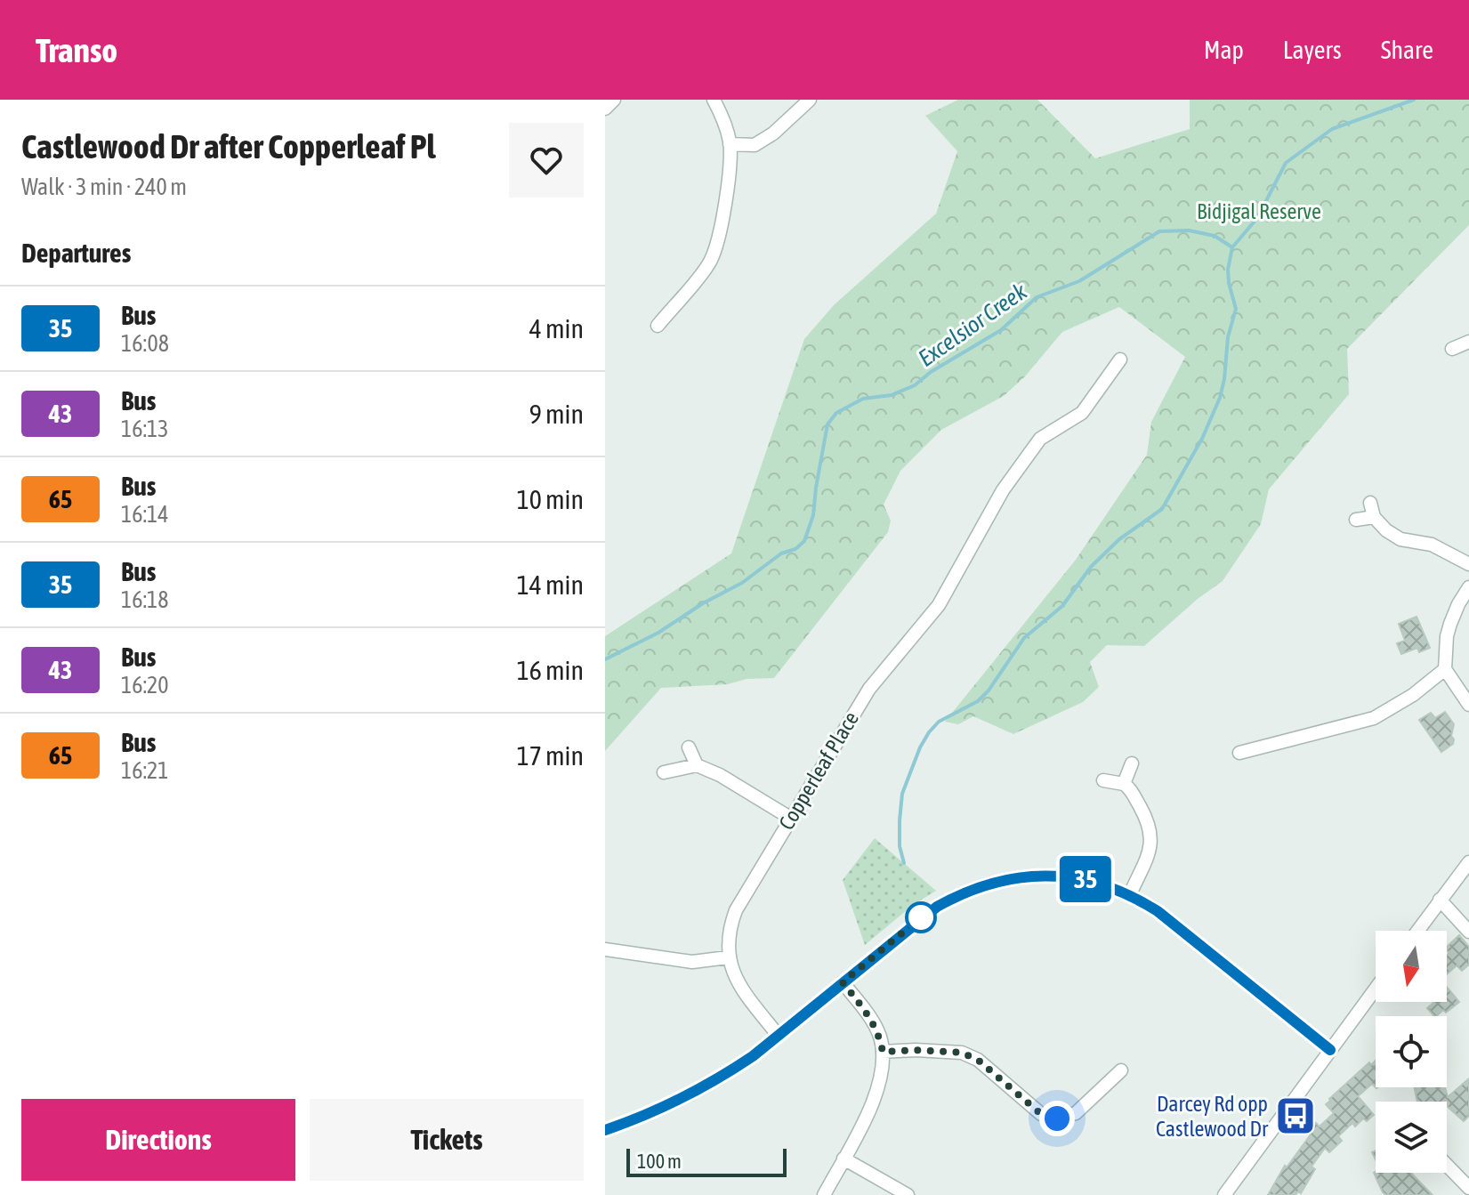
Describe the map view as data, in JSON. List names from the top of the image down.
{
  "streets": {
    "street": ["Copperleaf Place"]
  },
  "water": ["Excelsior Creek"],
  "parks": ["Bidjigal Reserve"],
  "places": {
    "bus stop": ["Darcey Rd opp Castlewood Dr"]
  },
  "lines": ["bus line 35"],
  "scale_bar": "100 m",
  "north": "bottom",
  "page": {
    "header": "Transo",
    "nav": ["Map", "Layers", "Share"],
    "heading": [
      ["Castlewood Dr after Copperleaf Pl", "Walk · 3 min · 240 m"],
      "Departures"
    ],
    "on_map": "35",
    "list": [
      {
        "mark": "35",
        "name": "Bus",
        "note": "16:08",
        "value": "4 min"
      },
      {
        "mark": "43",
        "name": "Bus",
        "note": "16:13",
        "value": "9 min"
      },
      {
        "mark": "65",
        "name": "Bus",
        "note": "16:14",
        "value": "10 min"
      },
      {
        "mark": "35",
        "name": "Bus",
        "note": "16:18",
        "value": "14 min"
      },
      {
        "mark": "43",
        "name": "Bus",
        "note": "16:20",
        "value": "16 min"
      },
      {
        "mark": "65",
        "name": "Bus",
        "note": "16:21",
        "value": "17 min"
      }
    ],
    "buttons": ["Directions", "Tickets"],
    "scale": "100 m"
  }
}
